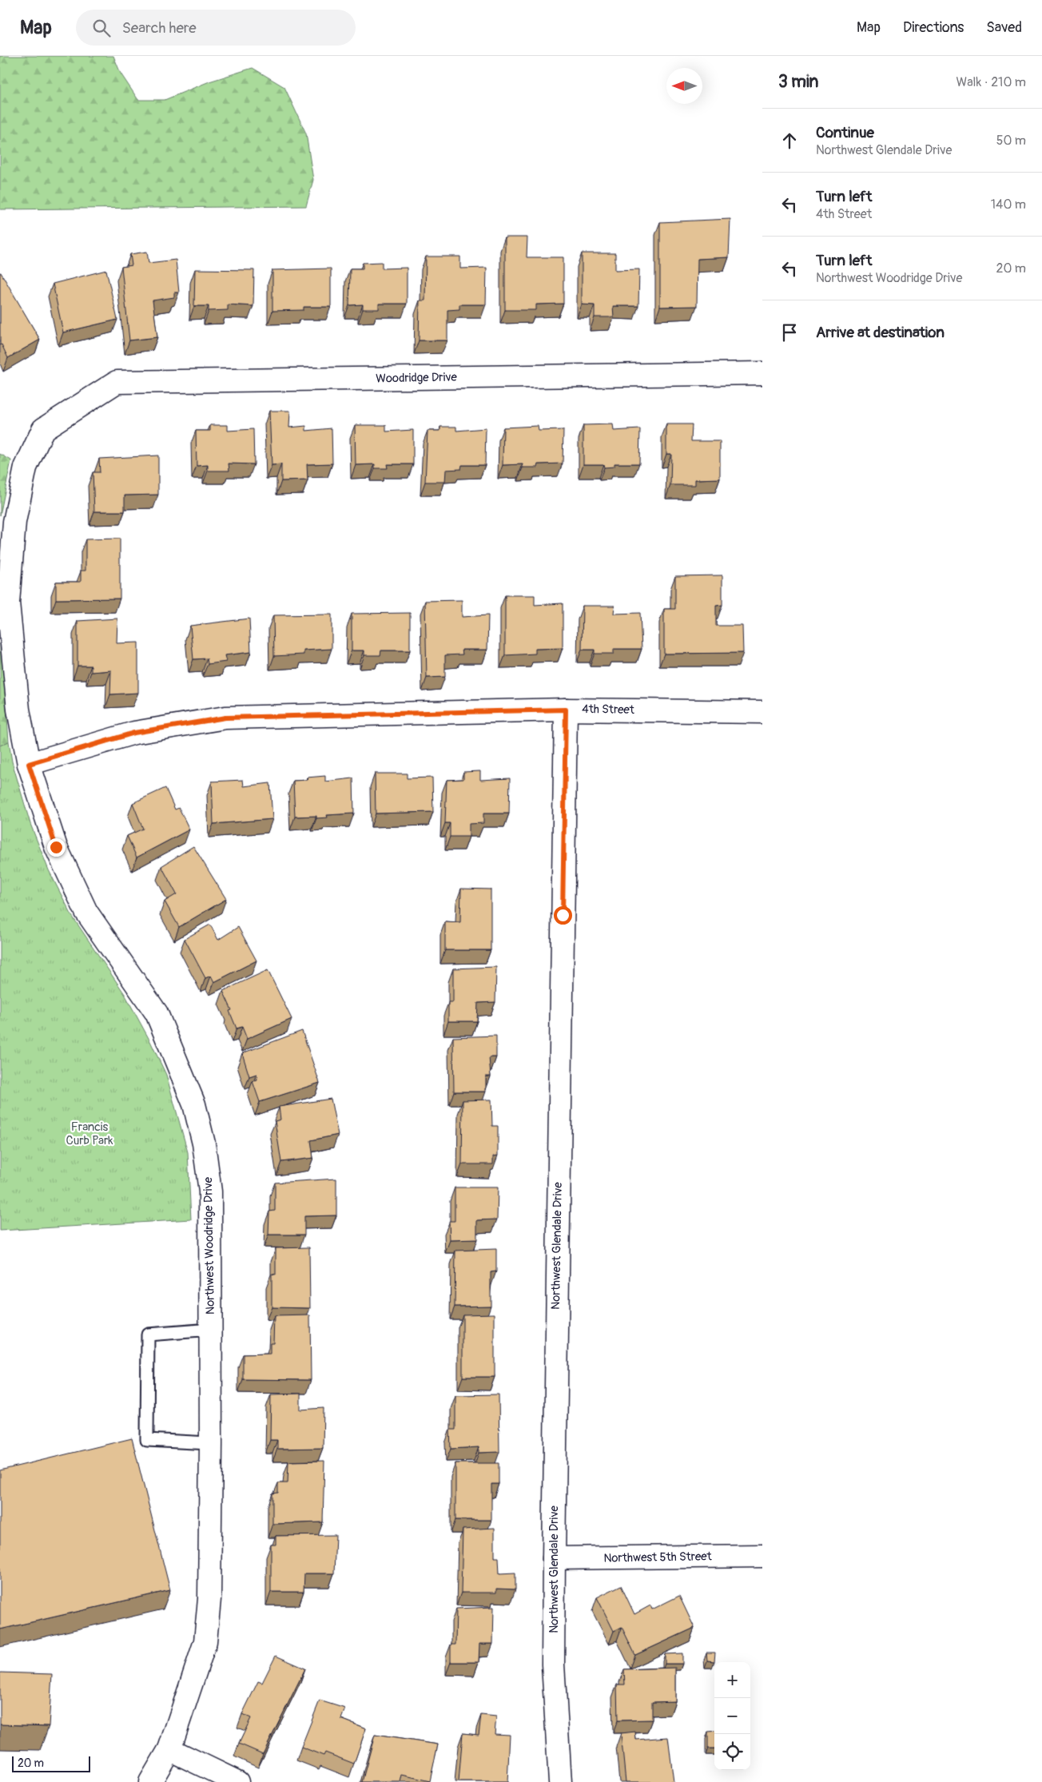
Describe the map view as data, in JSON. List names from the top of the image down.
{
  "streets": {
    "street": [
      "Woodridge Drive",
      "4th Street",
      "Northwest Woodridge Drive",
      "Northwest Glendale Drive",
      "Northwest 5th Street"
    ]
  },
  "crossings": [
    ["Woodridge Drive", "Northwest Woodridge Drive"],
    ["4th Street", "Northwest Woodridge Drive"],
    ["4th Street", "Northwest Glendale Drive"],
    ["Northwest Glendale Drive", "Northwest 5th Street"]
  ],
  "parks": ["Francis Curb Park"],
  "scale_bar": "20 m",
  "north": "left",
  "page": {
    "header": "Map",
    "search": "Search here",
    "nav": ["Map", "Directions", "Saved"],
    "heading": ["3 min", "Walk · 210 m"],
    "list": [
      ["Continue", "Northwest Glendale Drive", "50 m"],
      ["Turn left", "4th Street", "140 m"],
      ["Turn left", "Northwest Woodridge Drive", "20 m"],
      "Arrive at destination"
    ],
    "map_buttons": ["+", "−"],
    "scale": "20 m"
  }
}
